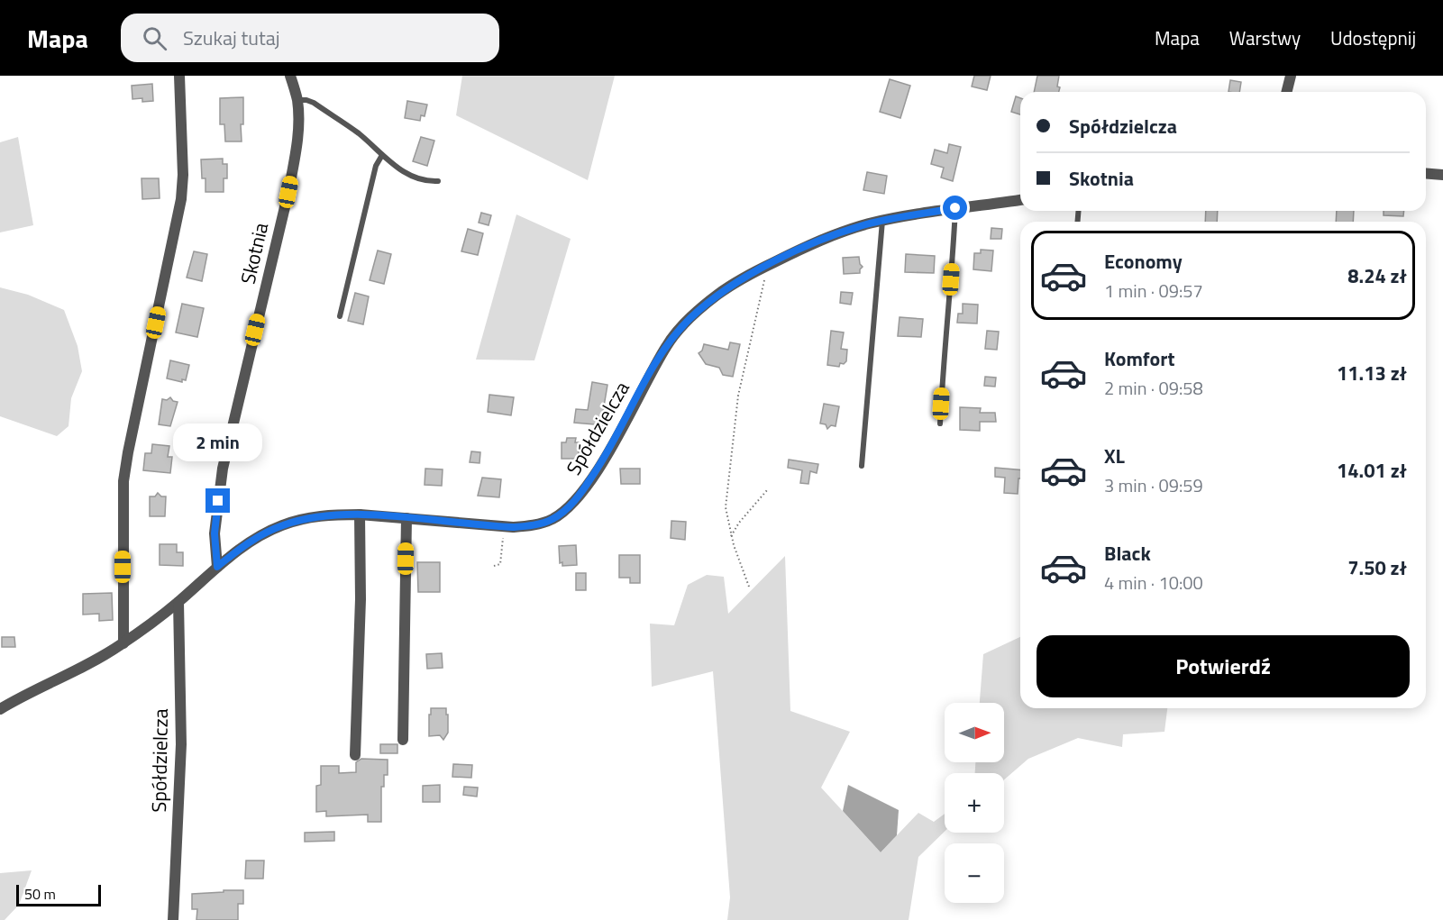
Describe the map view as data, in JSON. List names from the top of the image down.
{
  "streets": {
    "street": ["Skotnia", "Spółdzielcza"]
  },
  "crossings": [
    ["Skotnia", "Spółdzielcza"]
  ],
  "scale_bar": "50 m",
  "north": "right",
  "page": {
    "header": "Mapa",
    "search": "Szukaj tutaj",
    "nav": ["Mapa", "Warstwy", "Udostępnij"],
    "banner": ["Spółdzielcza", "Skotnia"],
    "list": [
      {
        "name": "Economy",
        "note": "1 min · 09:57",
        "value": "8.24 zł"
      },
      {
        "name": "Komfort",
        "note": "2 min · 09:58",
        "value": "11.13 zł"
      },
      {
        "name": "XL",
        "note": "3 min · 09:59",
        "value": "14.01 zł"
      },
      {
        "name": "Black",
        "note": "4 min · 10:00",
        "value": "7.50 zł"
      }
    ],
    "bubble": "2 min",
    "buttons": "Potwierdź",
    "map_buttons": ["+", "−"],
    "scale": "50 m"
  }
}
